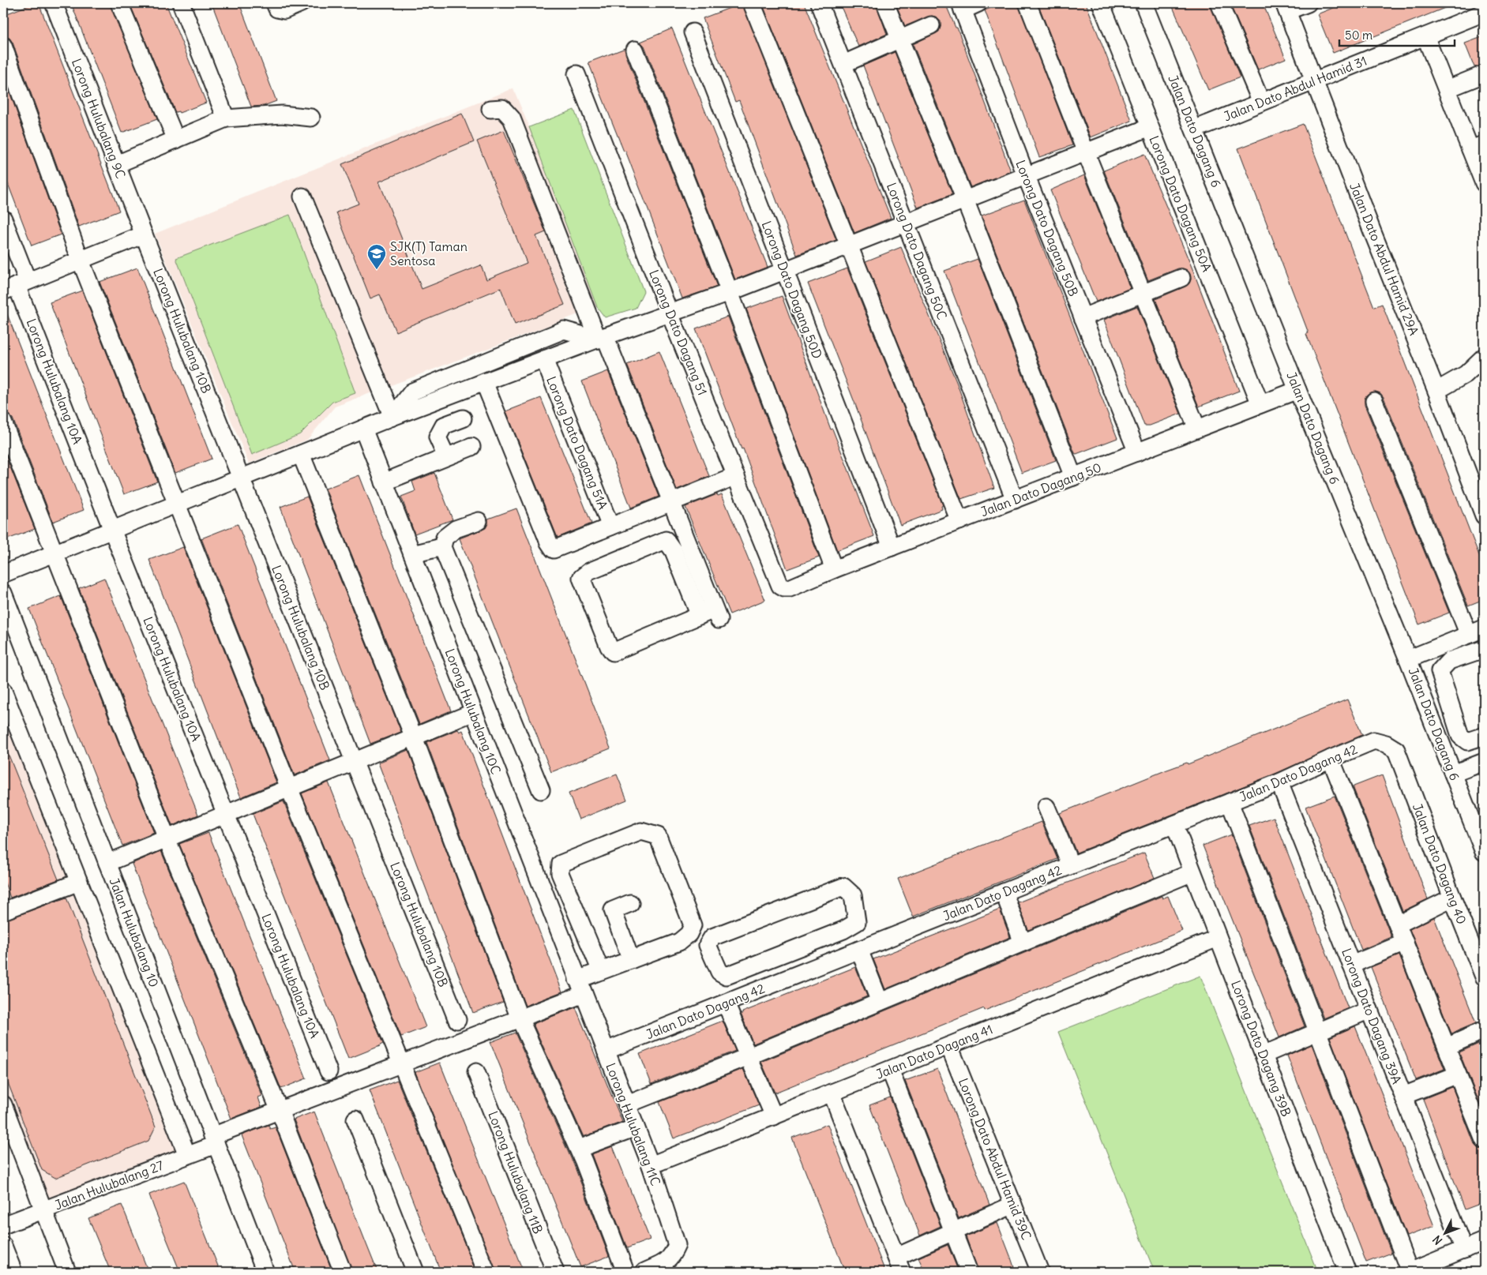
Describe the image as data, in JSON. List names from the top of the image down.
{
  "streets": {
    "street": [
      "Jalan Dato Abdul Hamid 31",
      "Lorong Hulubalang 9C",
      "Jalan Dato Dagang 6",
      "Lorong Dato Dagang 50A",
      "Lorong Dato Dagang 50B",
      "Lorong Dato Dagang 50C",
      "Jalan Dato Abdul Hamid 29A",
      "Lorong Dato Dagang 50D",
      "Lorong Hulubalang 10B",
      "Lorong Dato Dagang 51",
      "Lorong Hulubalang 10A",
      "Lorong Dato Dagang 51A",
      "Jalan Dato Dagang 50",
      "Lorong Hulubalang 10C",
      "Jalan Dato Dagang 42",
      "Jalan Dato Dagang 40",
      "Jalan Hulubalang 10",
      "Lorong Dato Dagang 39A",
      "Lorong Dato Dagang 39B",
      "Jalan Dato Dagang 41",
      "Lorong Hulubalang 11C",
      "Lorong Dato Abdul Hamid 39C",
      "Lorong Hulubalang 11B",
      "Jalan Hulubalang 27"
    ]
  },
  "crossings": [
    ["Jalan Dato Abdul Hamid 31", "Jalan Dato Dagang 6"],
    ["Jalan Dato Abdul Hamid 31", "Jalan Dato Abdul Hamid 29A"],
    ["Lorong Hulubalang 9C", "Lorong Hulubalang 10B"],
    ["Jalan Dato Dagang 6", "Jalan Dato Dagang 50"],
    ["Lorong Dato Dagang 50A", "Jalan Dato Dagang 50"],
    ["Lorong Dato Dagang 50B", "Jalan Dato Dagang 50"],
    ["Lorong Dato Dagang 50C", "Jalan Dato Dagang 50"],
    ["Lorong Dato Dagang 50D", "Jalan Dato Dagang 50"],
    ["Lorong Dato Dagang 51", "Jalan Dato Dagang 50"],
    ["Lorong Hulubalang 10C", "Lorong Hulubalang 11C"],
    ["Lorong Hulubalang 10C", "Jalan Hulubalang 27"],
    ["Jalan Dato Dagang 42", "Jalan Dato Dagang 40"],
    ["Jalan Dato Dagang 42", "Lorong Dato Dagang 39A"],
    ["Jalan Dato Dagang 42", "Lorong Dato Dagang 39B"],
    ["Jalan Dato Dagang 42", "Lorong Hulubalang 11C"],
    ["Jalan Hulubalang 10", "Jalan Hulubalang 27"],
    ["Lorong Dato Dagang 39B", "Jalan Dato Dagang 41"],
    ["Jalan Dato Dagang 41", "Lorong Hulubalang 11C"],
    ["Jalan Dato Dagang 41", "Lorong Dato Abdul Hamid 39C"],
    ["Lorong Hulubalang 11C", "Jalan Hulubalang 27"]
  ],
  "places": {
    "school or university": ["SJK(T) Taman Sentosa"]
  },
  "scale_bar": "50 m",
  "north": "bottom left"
}
